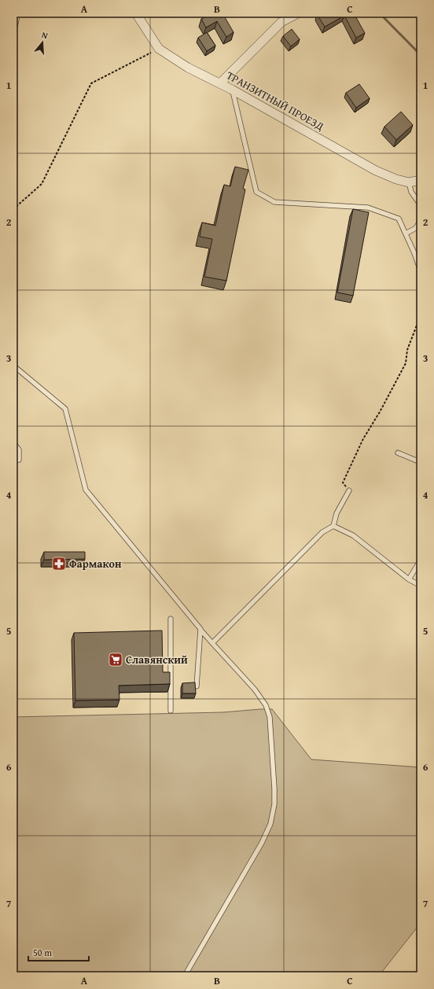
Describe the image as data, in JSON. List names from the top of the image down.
{
  "streets": {
    "street": ["ТРАНЗИТНЫЙ ПРОЕЗД"]
  },
  "places": {
    "pharmacy": ["Фармакон"],
    "supermarket": ["Славянский"]
  },
  "scale_bar": "50 m",
  "north": "top",
  "grid": {
    "columns": ["A", "B", "C"],
    "rows": [
      "1",
      "2",
      "3",
      "4",
      "5",
      "6",
      "7"
    ]
  }
}
